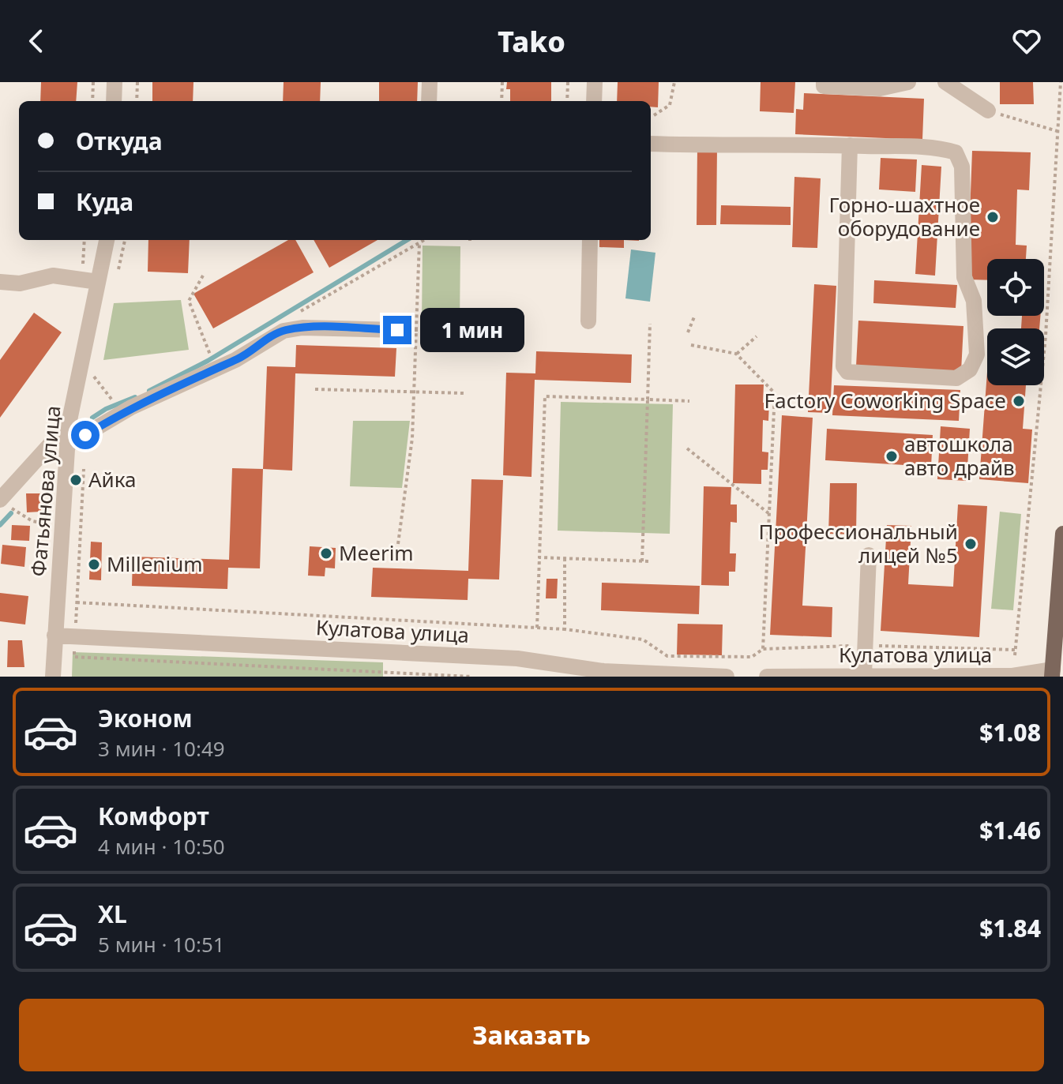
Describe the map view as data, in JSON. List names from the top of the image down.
{
  "streets": {
    "street": ["Фатьянова улица", "Кулатова улица"]
  },
  "crossings": [
    ["Фатьянова улица", "Кулатова улица"]
  ],
  "places": [
    "Горно-шахтное оборудование",
    "Factory Coworking Space",
    "автошкола авто драйв",
    "Айка",
    "Профессиональный лицей №5",
    "Meerim",
    "Millenium"
  ],
  "page": {
    "header": "Tako",
    "banner": ["Откуда", "Куда"],
    "bubble": "1 мин",
    "list": [
      {
        "name": "Эконом",
        "note": "3 мин · 10:49",
        "value": "$1.08"
      },
      {
        "name": "Комфорт",
        "note": "4 мин · 10:50",
        "value": "$1.46"
      },
      {
        "name": "XL",
        "note": "5 мин · 10:51",
        "value": "$1.84"
      }
    ],
    "buttons": "Заказать"
  }
}
